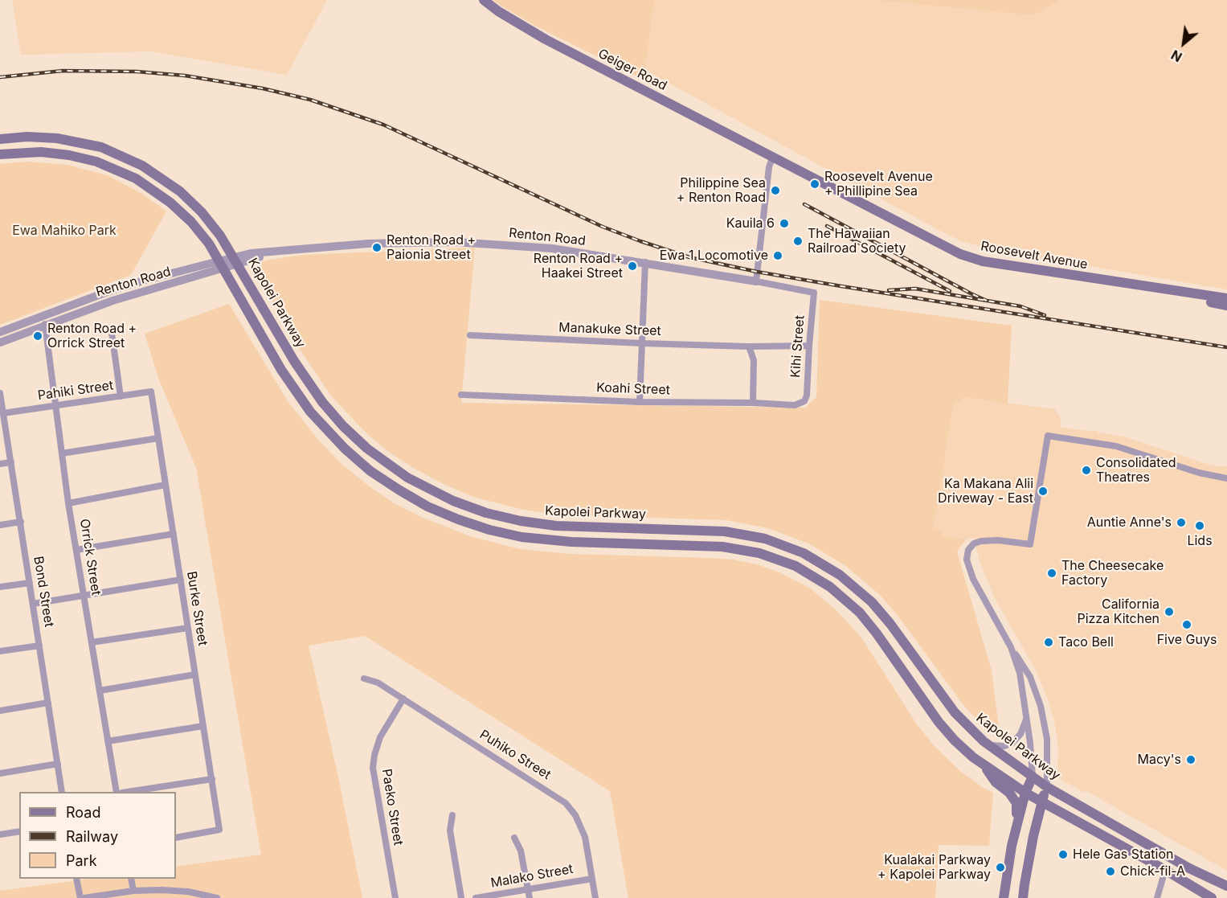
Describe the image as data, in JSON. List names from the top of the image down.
{
  "streets": {
    "main road": ["Geiger Road", "Roosevelt Avenue", "Kapolei Parkway"],
    "street": [
      "Renton Road",
      "Manakuke Street",
      "Kihi Street",
      "Koahi Street",
      "Pahiki Street",
      "Orrick Street",
      "Bond Street",
      "Burke Street",
      "Puhiko Street",
      "Paeko Street",
      "Malako Street"
    ]
  },
  "crossings": [
    ["Geiger Road", "Roosevelt Avenue"],
    ["Renton Road", "Kapolei Parkway"],
    ["Renton Road", "Kihi Street"],
    ["Renton Road", "Orrick Street"],
    ["Manakuke Street", "Kihi Street"],
    ["Kihi Street", "Koahi Street"],
    ["Pahiki Street", "Orrick Street"],
    ["Pahiki Street", "Bond Street"],
    ["Pahiki Street", "Burke Street"],
    ["Puhiko Street", "Paeko Street"],
    ["Puhiko Street", "Malako Street"]
  ],
  "parks": ["Ewa Mahiko Park"],
  "places": [
    "Roosevelt Avenue + Phillipine Sea",
    "Philippine Sea + Renton Road",
    "Kauila 6",
    "The Hawaiian Railroad Society",
    "Renton Road + Paionia Street",
    "Ewa 1 Locomotive",
    "Renton Road + Haakei Street",
    "Renton Road + Orrick Street",
    "Consolidated Theatres",
    "Ka Makana Alii Driveway - East",
    "Auntie Anne's",
    "Lids",
    "The Cheesecake Factory",
    "California Pizza Kitchen",
    "Five Guys",
    "Taco Bell",
    "Macy's",
    "Hele Gas Station",
    "Kualakai Parkway + Kapolei Parkway",
    "Chick-fil-A"
  ],
  "legend": ["Road", "Railway", "Park"],
  "north": "bottom left"
}
